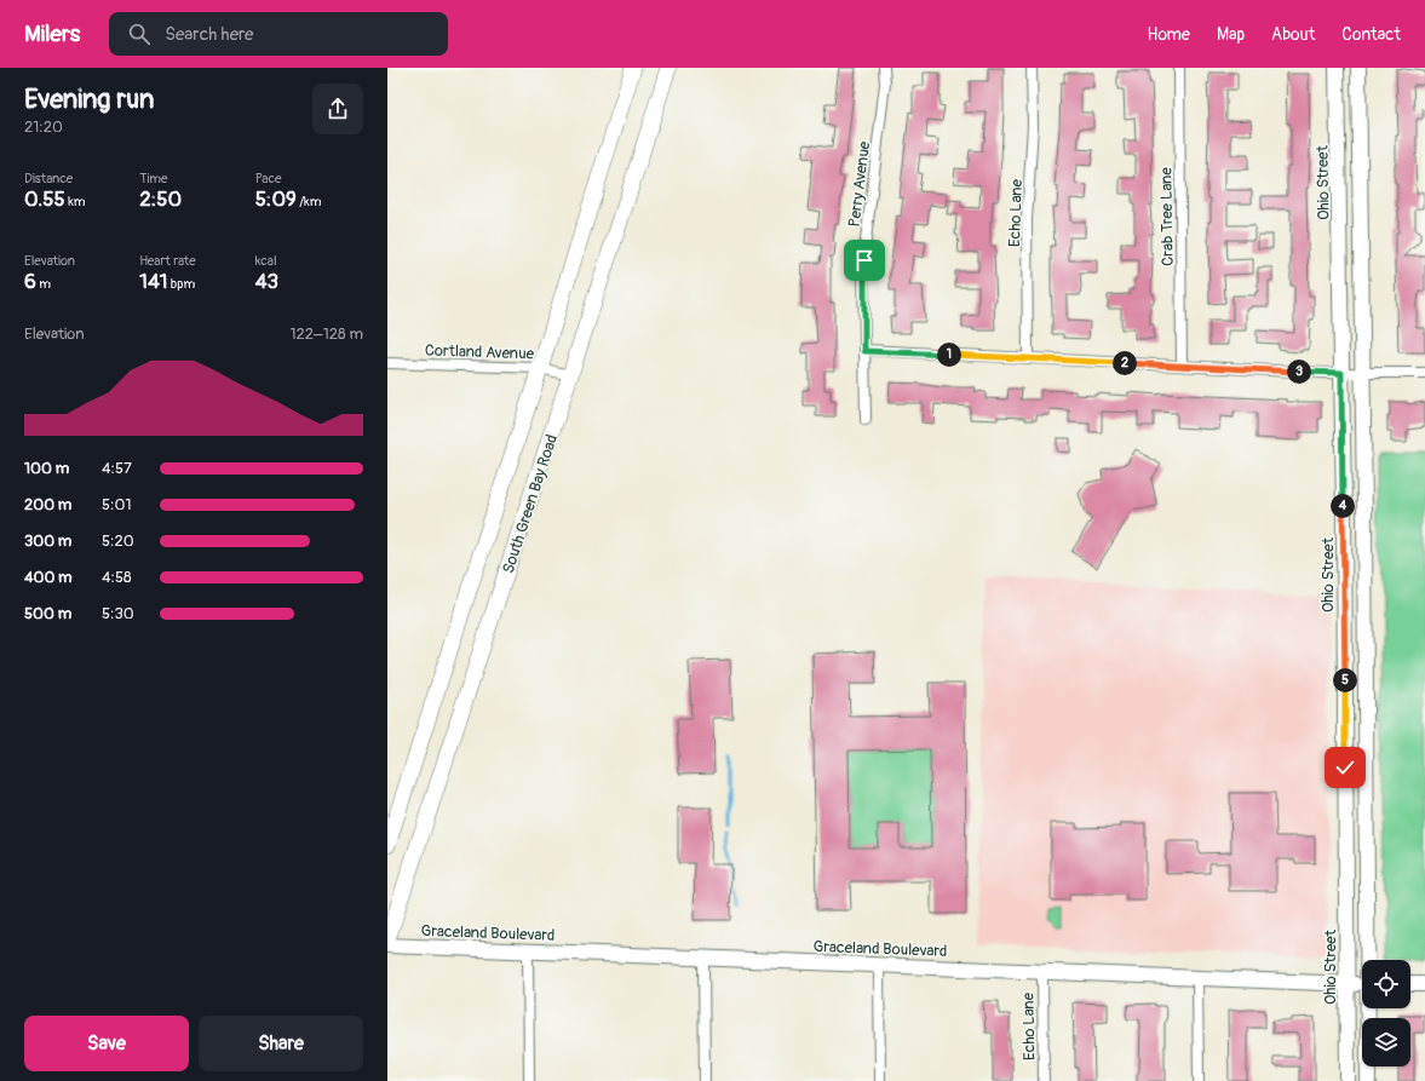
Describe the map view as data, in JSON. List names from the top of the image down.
{
  "streets": {
    "main road": ["South Green Bay Road"],
    "street": [
      "Ohio Street",
      "Perry Avenue",
      "Echo Lane",
      "Crab Tree Lane",
      "Cortland Avenue",
      "Graceland Boulevard"
    ]
  },
  "crossings": [
    ["Ohio Street", "Graceland Boulevard"],
    ["Echo Lane", "Graceland Boulevard"],
    ["Cortland Avenue", "South Green Bay Road"]
  ],
  "page": {
    "header": "Milers",
    "search": "Search here",
    "nav": [
      "Home",
      "Map",
      "About",
      "Contact"
    ],
    "heading": ["Evening run", "21:20"],
    "stats": [
      ["Distance", "0.55 km"],
      ["Time", "2:50"],
      ["Pace", "5:09 /km"],
      ["Elevation", "6 m"],
      ["Heart rate", "141 bpm"],
      ["kcal", "43"]
    ],
    "chart": ["Elevation", "122–128 m"],
    "pins": [
      "1",
      "2",
      "3",
      "4",
      "5"
    ],
    "list": [
      {
        "name": "100 m",
        "note": "4:57"
      },
      {
        "name": "200 m",
        "note": "5:01"
      },
      {
        "name": "300 m",
        "note": "5:20"
      },
      {
        "name": "400 m",
        "note": "4:58"
      },
      {
        "name": "500 m",
        "note": "5:30"
      }
    ],
    "buttons": ["Save", "Share"]
  }
}
